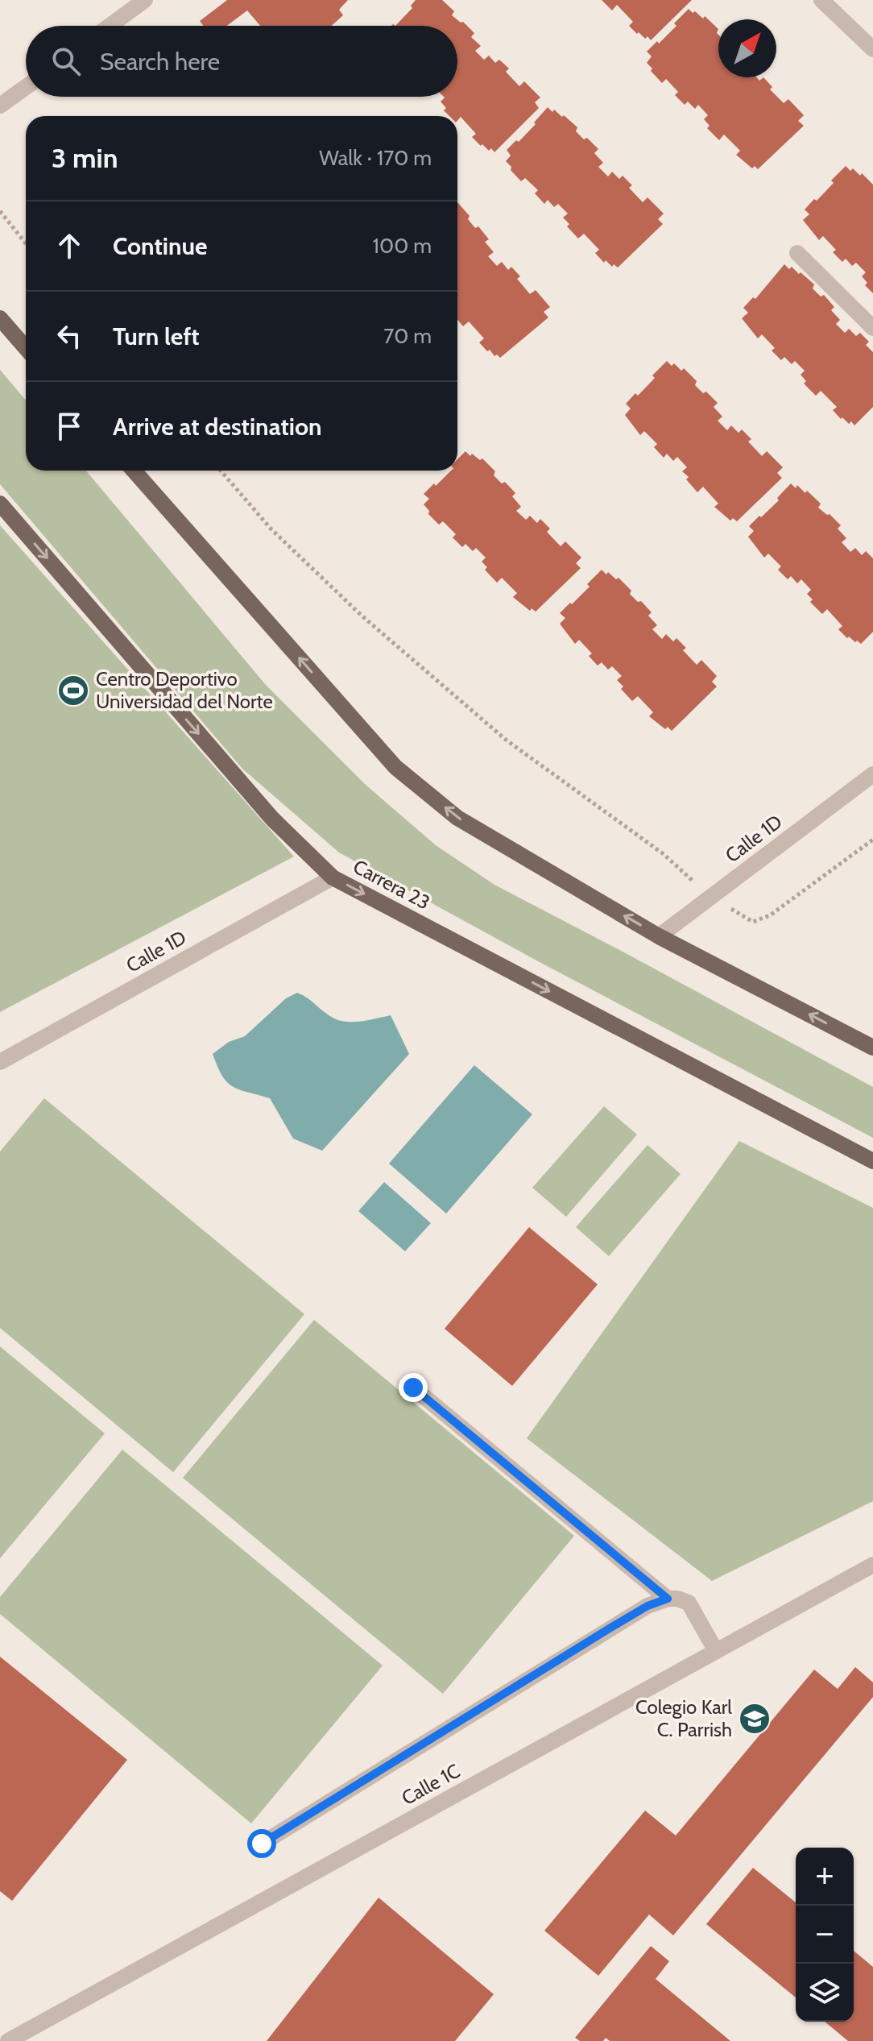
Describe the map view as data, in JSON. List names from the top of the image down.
{
  "streets": {
    "main road": ["Carrera 23"],
    "street": ["Calle 1D", "Calle 1C"]
  },
  "crossings": [
    ["Calle 1D", "Carrera 23"]
  ],
  "places": {
    "sports": ["Centro Deportivo Universidad del Norte"],
    "school or university": ["Colegio Karl C. Parrish"]
  },
  "north": "top right",
  "page": {
    "search": "Search here",
    "heading": ["3 min", "Walk · 170 m"],
    "list": [
      ["Continue", "100 m"],
      ["Turn left", "70 m"],
      "Arrive at destination"
    ],
    "map_buttons": ["+", "−"]
  }
}
